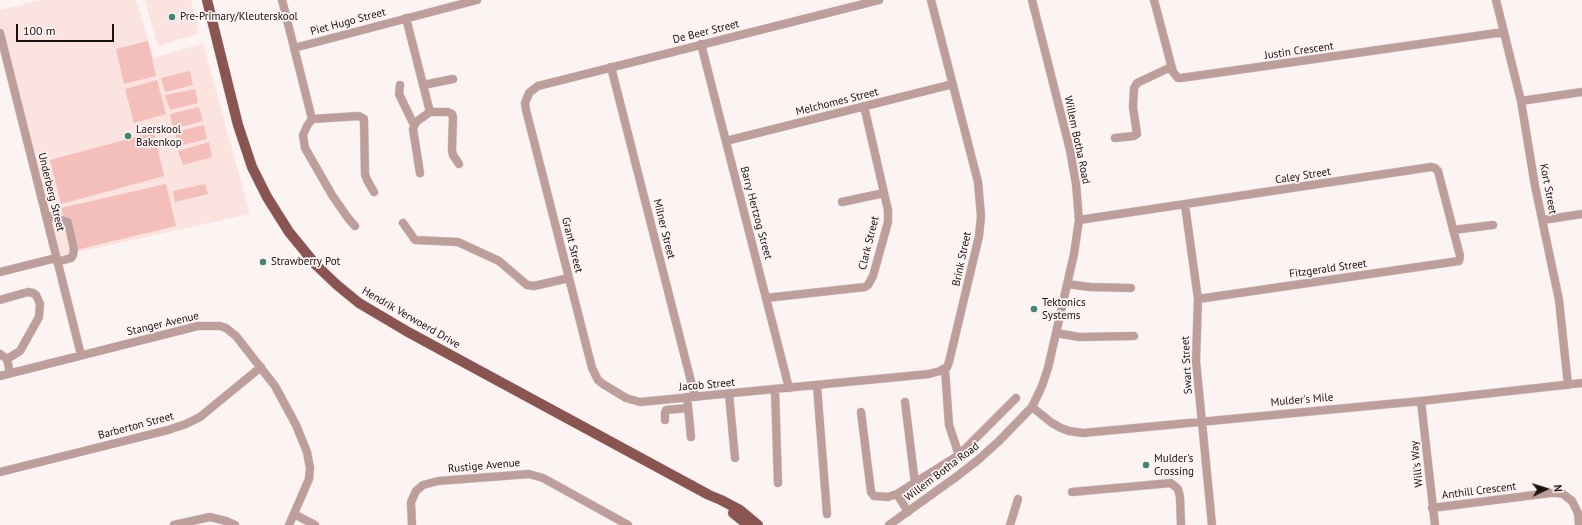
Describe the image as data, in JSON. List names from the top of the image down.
{
  "streets": {
    "main road": ["Hendrik Verwoerd Drive"],
    "street": [
      "Piet Hugo Street",
      "De Beer Street",
      "Justin Crescent",
      "Melchomes Street",
      "Willem Botha Road",
      "Caley Street",
      "Kort Street",
      "Underberg Street",
      "Barry Hertzog Street",
      "Milner Street",
      "Clark Street",
      "Grant Street",
      "Brink Street",
      "Fitzgerald Street",
      "Stanger Avenue",
      "Swart Street",
      "Jacob Street",
      "Mulder's Mile",
      "Barberton Street",
      "Will's Way",
      "Rustige Avenue",
      "Anthill Crescent"
    ]
  },
  "crossings": [
    ["De Beer Street", "Barry Hertzog Street"],
    ["De Beer Street", "Milner Street"],
    ["De Beer Street", "Grant Street"],
    ["Justin Crescent", "Kort Street"],
    ["Melchomes Street", "Barry Hertzog Street"],
    ["Melchomes Street", "Clark Street"],
    ["Melchomes Street", "Brink Street"],
    ["Willem Botha Road", "Caley Street"],
    ["Willem Botha Road", "Mulder's Mile"],
    ["Caley Street", "Fitzgerald Street"],
    ["Caley Street", "Swart Street"],
    ["Kort Street", "Mulder's Mile"],
    ["Underberg Street", "Stanger Avenue"],
    ["Barry Hertzog Street", "Clark Street"],
    ["Barry Hertzog Street", "Jacob Street"],
    ["Milner Street", "Jacob Street"],
    ["Grant Street", "Jacob Street"],
    ["Fitzgerald Street", "Swart Street"],
    ["Stanger Avenue", "Barberton Street"],
    ["Swart Street", "Mulder's Mile"],
    ["Mulder's Mile", "Will's Way"],
    ["Will's Way", "Anthill Crescent"]
  ],
  "places": [
    "Pre-Primary/Kleuterskool",
    "Laerskool Bakenkop",
    "Strawberry Pot",
    "Tektonics Systems",
    "Mulder's Crossing"
  ],
  "scale_bar": "100 m",
  "north": "right"
}
